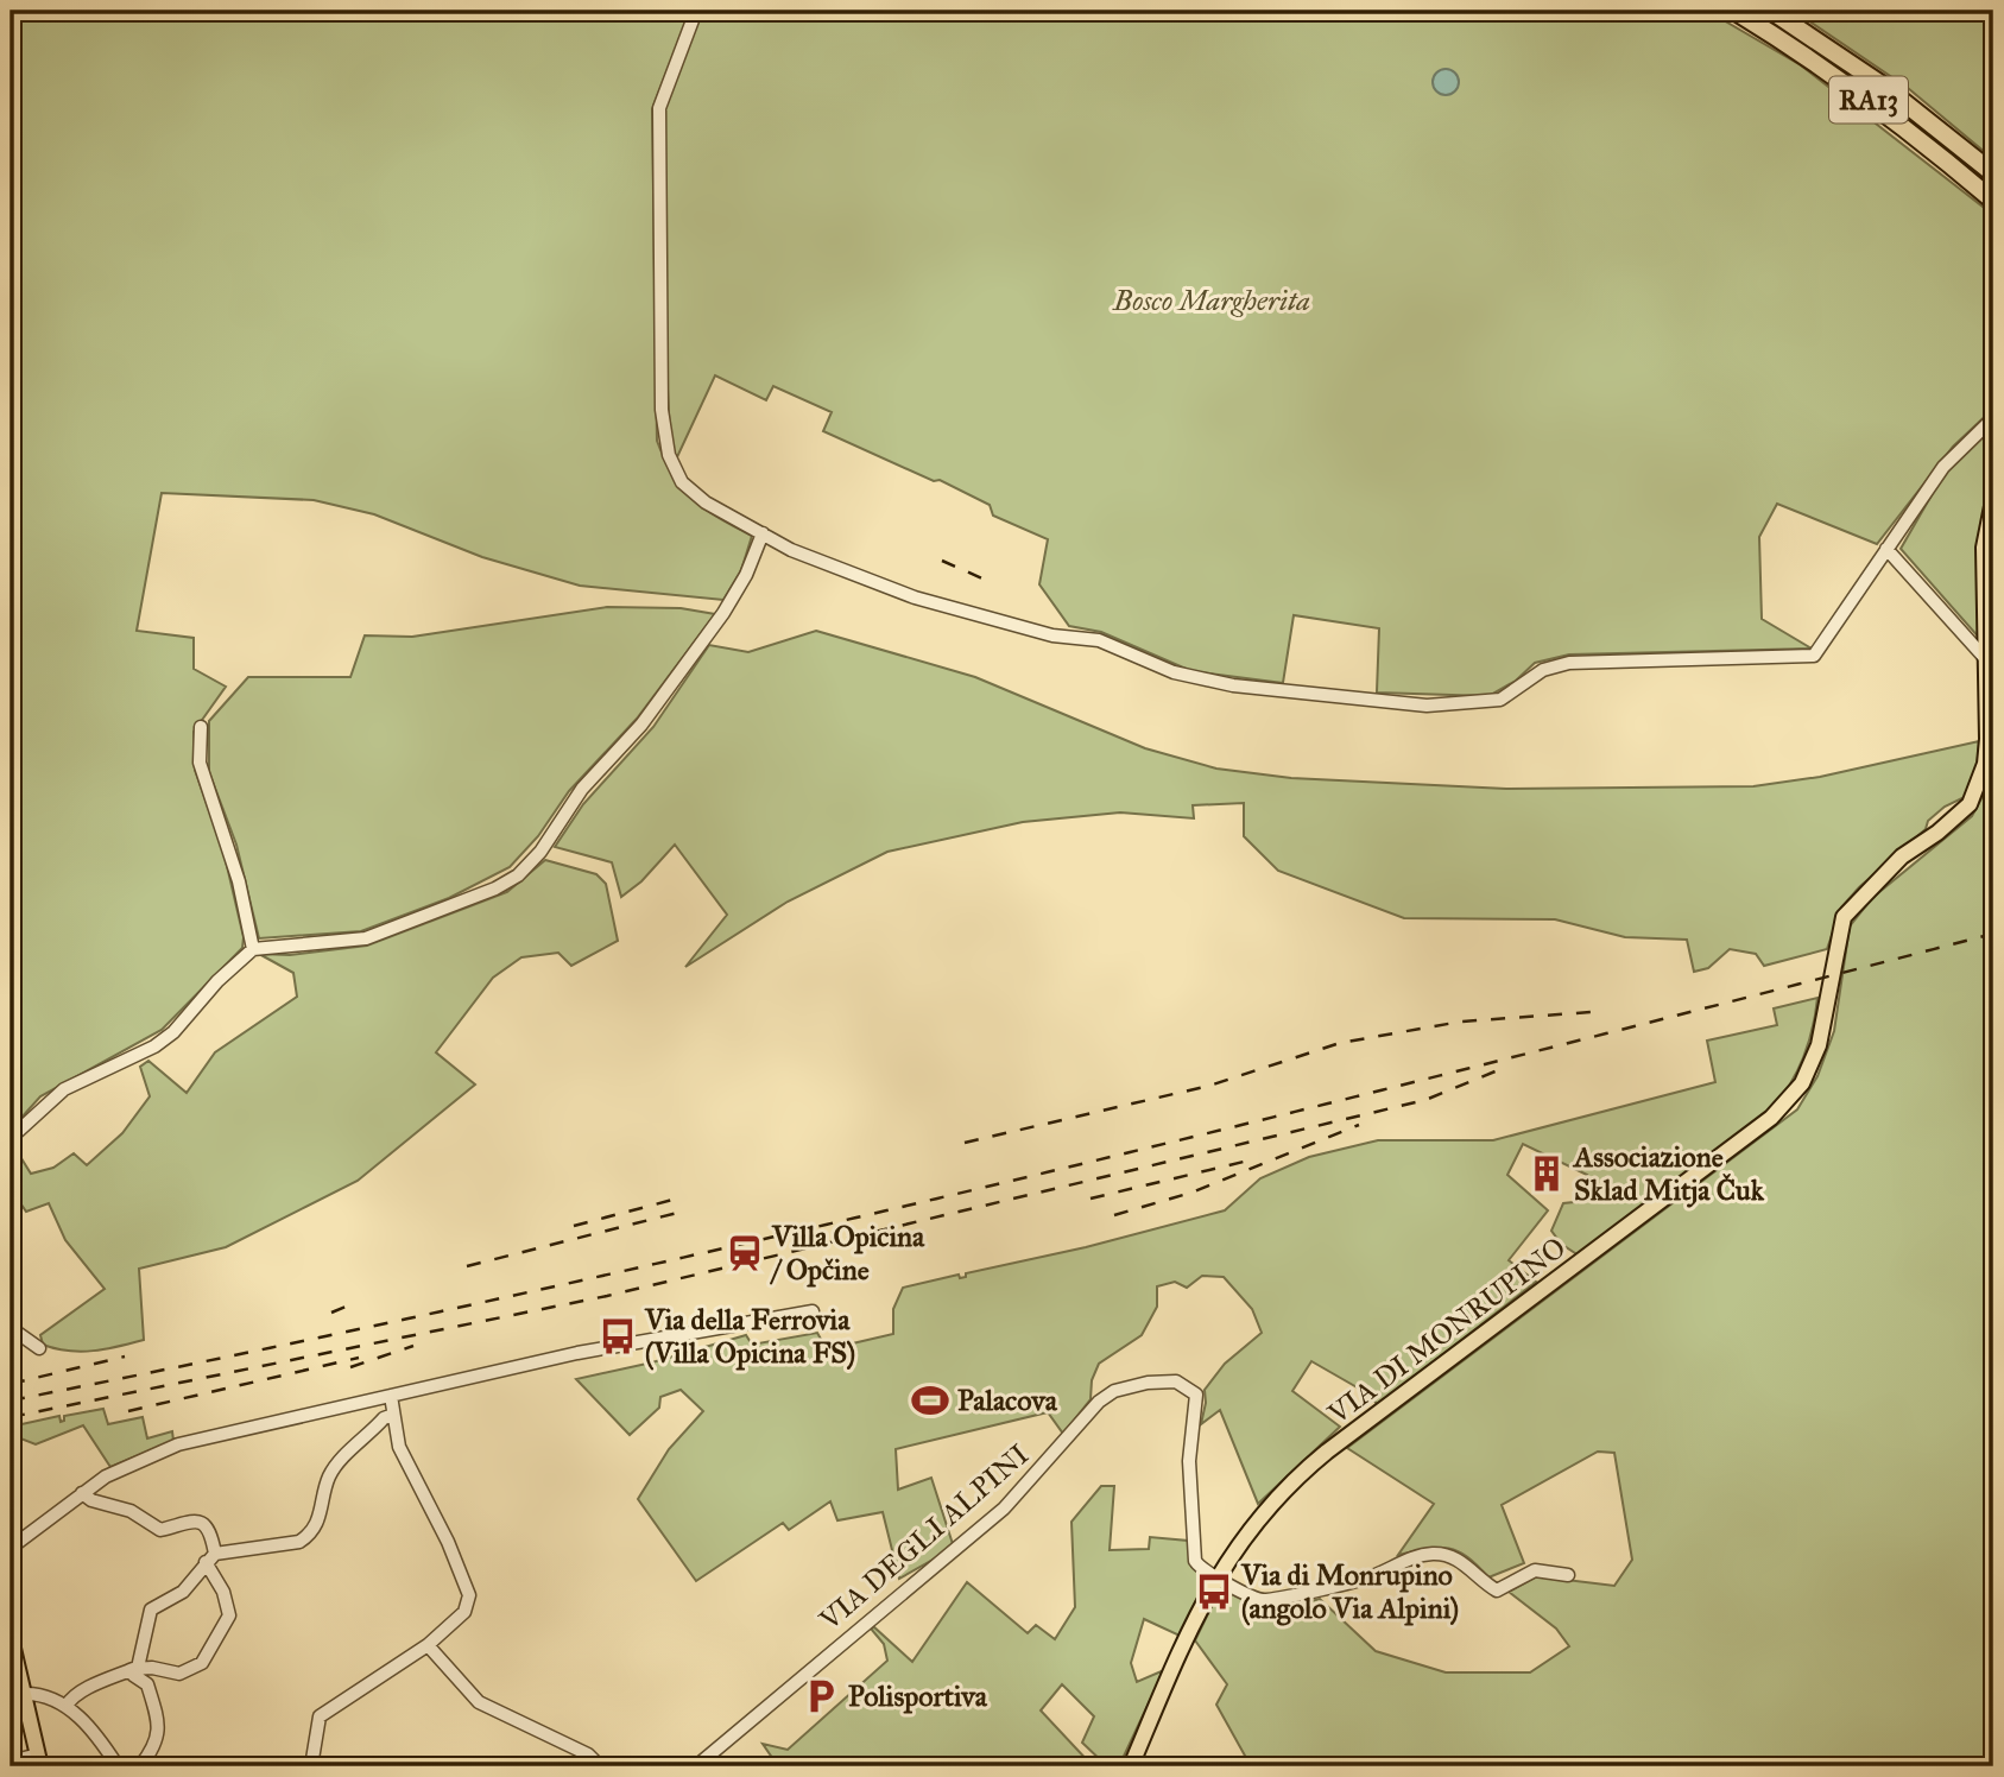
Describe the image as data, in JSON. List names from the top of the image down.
{
  "streets": {
    "highway": ["RA13"],
    "main road": ["VIA DI MONRUPINO"],
    "street": ["VIA DEGLI ALPINI"]
  },
  "crossings": [
    ["VIA DI MONRUPINO", "VIA DEGLI ALPINI"]
  ],
  "parks": ["Bosco Margherita"],
  "places": {
    "building": ["Associazione Sklad Mitja Čuk"],
    "station": ["Villa Opicina / Opčine"],
    "bus stop": ["Via della Ferrovia (Villa Opicina FS)", "Via di Monrupino (angolo Via Alpini)"],
    "sports": ["Palacova"],
    "parking": ["Polisportiva"]
  }
}
